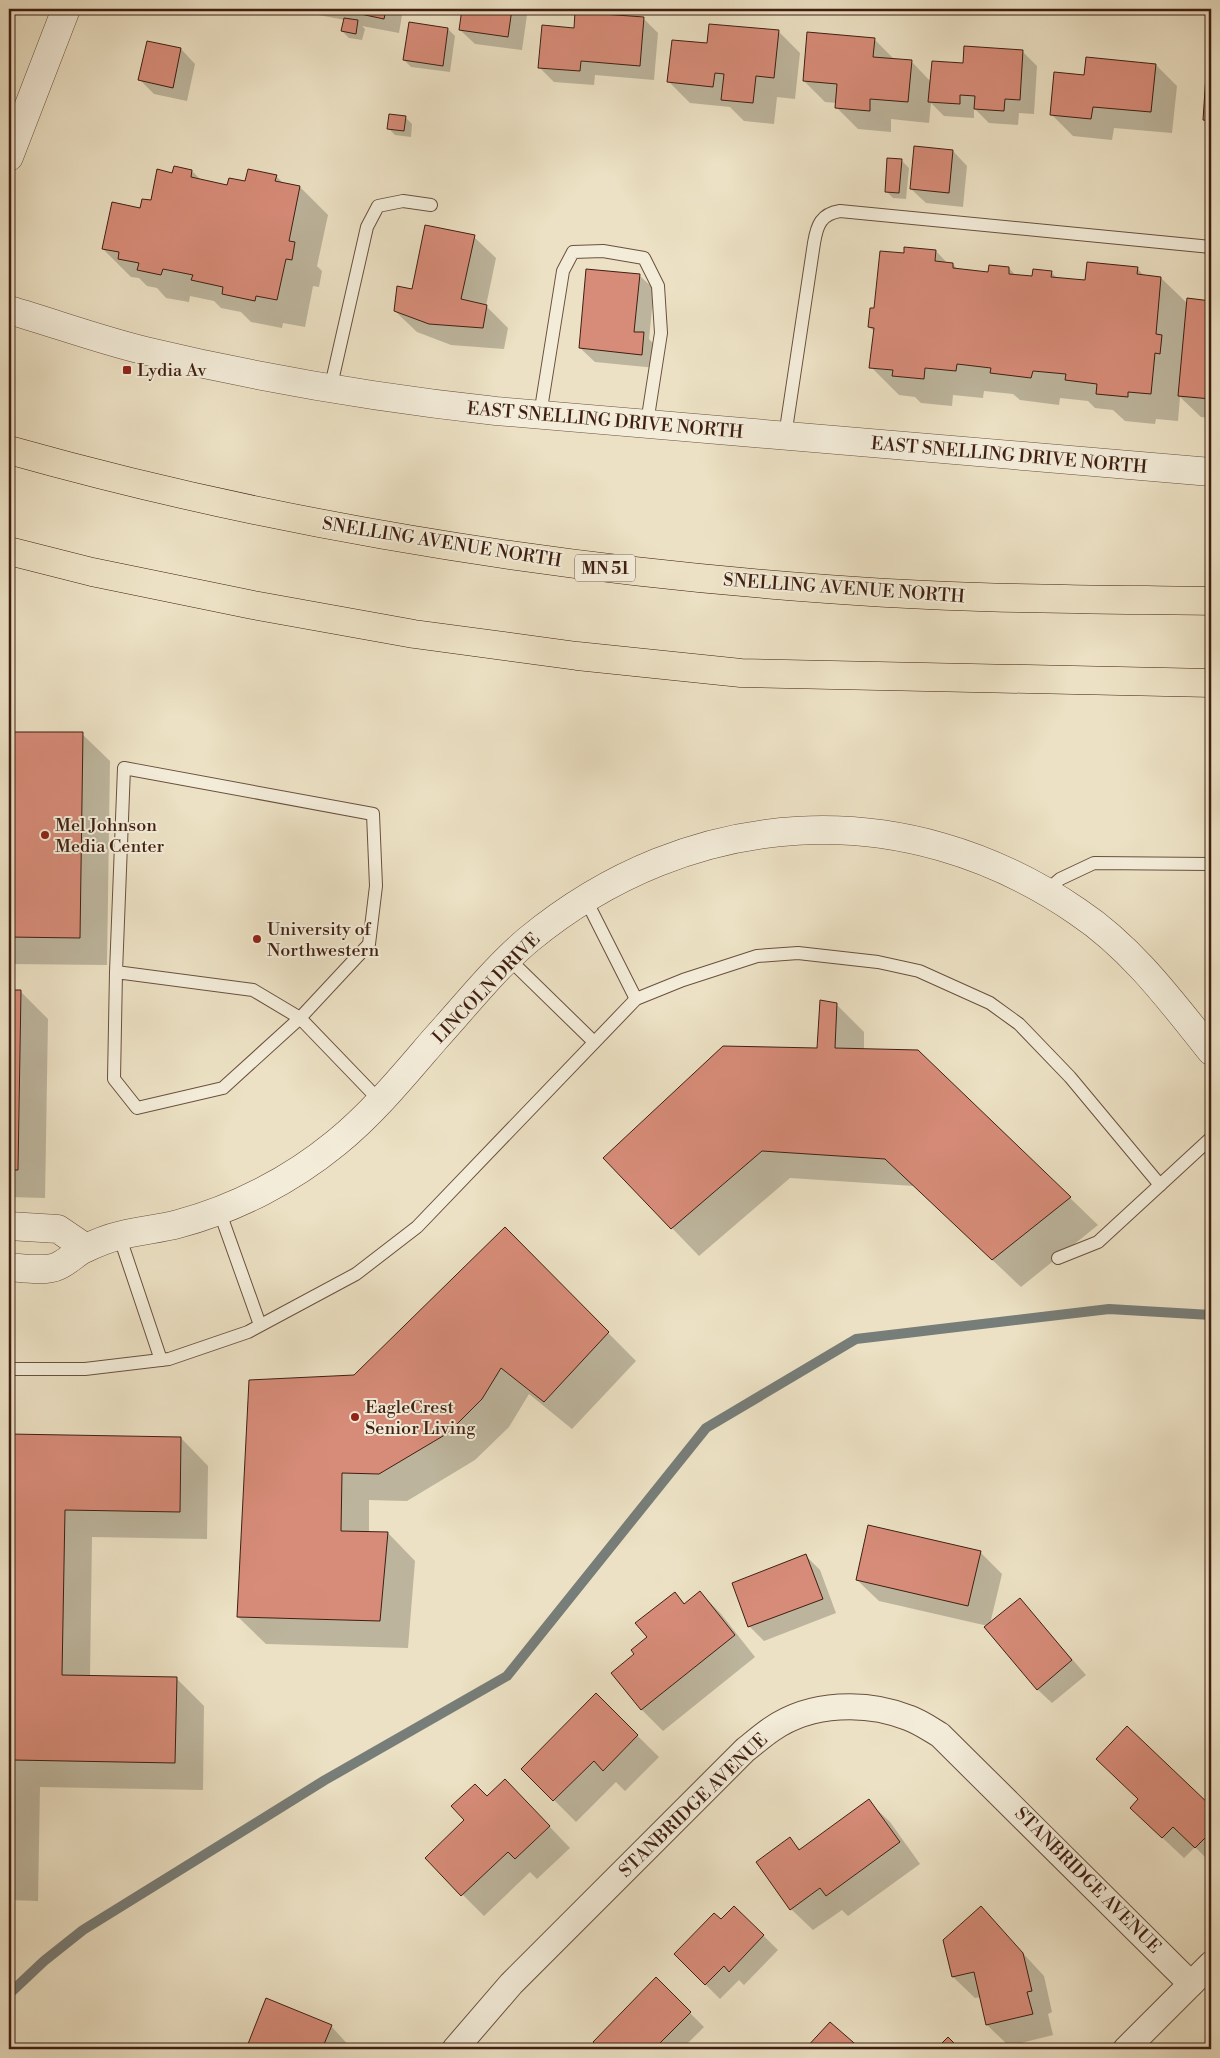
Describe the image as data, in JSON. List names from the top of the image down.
{
  "streets": {
    "highway": ["SNELLING AVENUE NORTH", "MN 51"],
    "street": ["EAST SNELLING DRIVE NORTH", "LINCOLN DRIVE", "STANBRIDGE AVENUE"]
  },
  "places": {
    "transit": ["Lydia Av"],
    "other": ["Mel Johnson Media Center", "University of Northwestern", "EagleCrest Senior Living"]
  }
}
